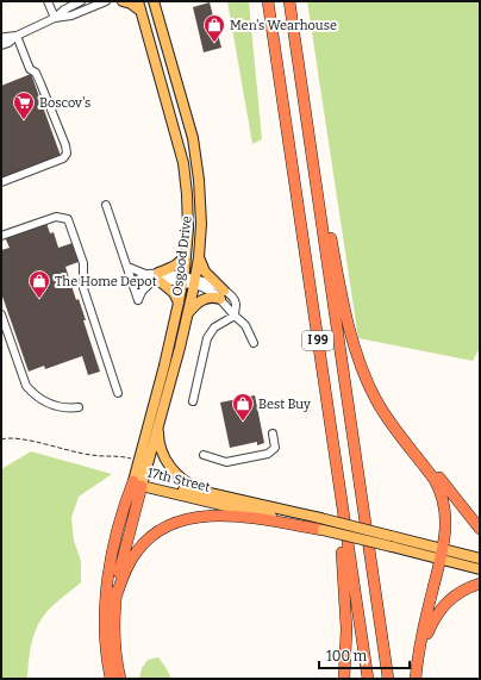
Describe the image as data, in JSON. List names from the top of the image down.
{
  "streets": {
    "highway": ["I 99"],
    "main road": ["Osgood Drive", "17th Street"]
  },
  "crossings": [
    ["Osgood Drive", "17th Street"]
  ],
  "places": {
    "shop": ["Men's Wearhouse", "The Home Depot", "Best Buy"],
    "supermarket": ["Boscov's"]
  },
  "scale_bar": "100 m"
}
